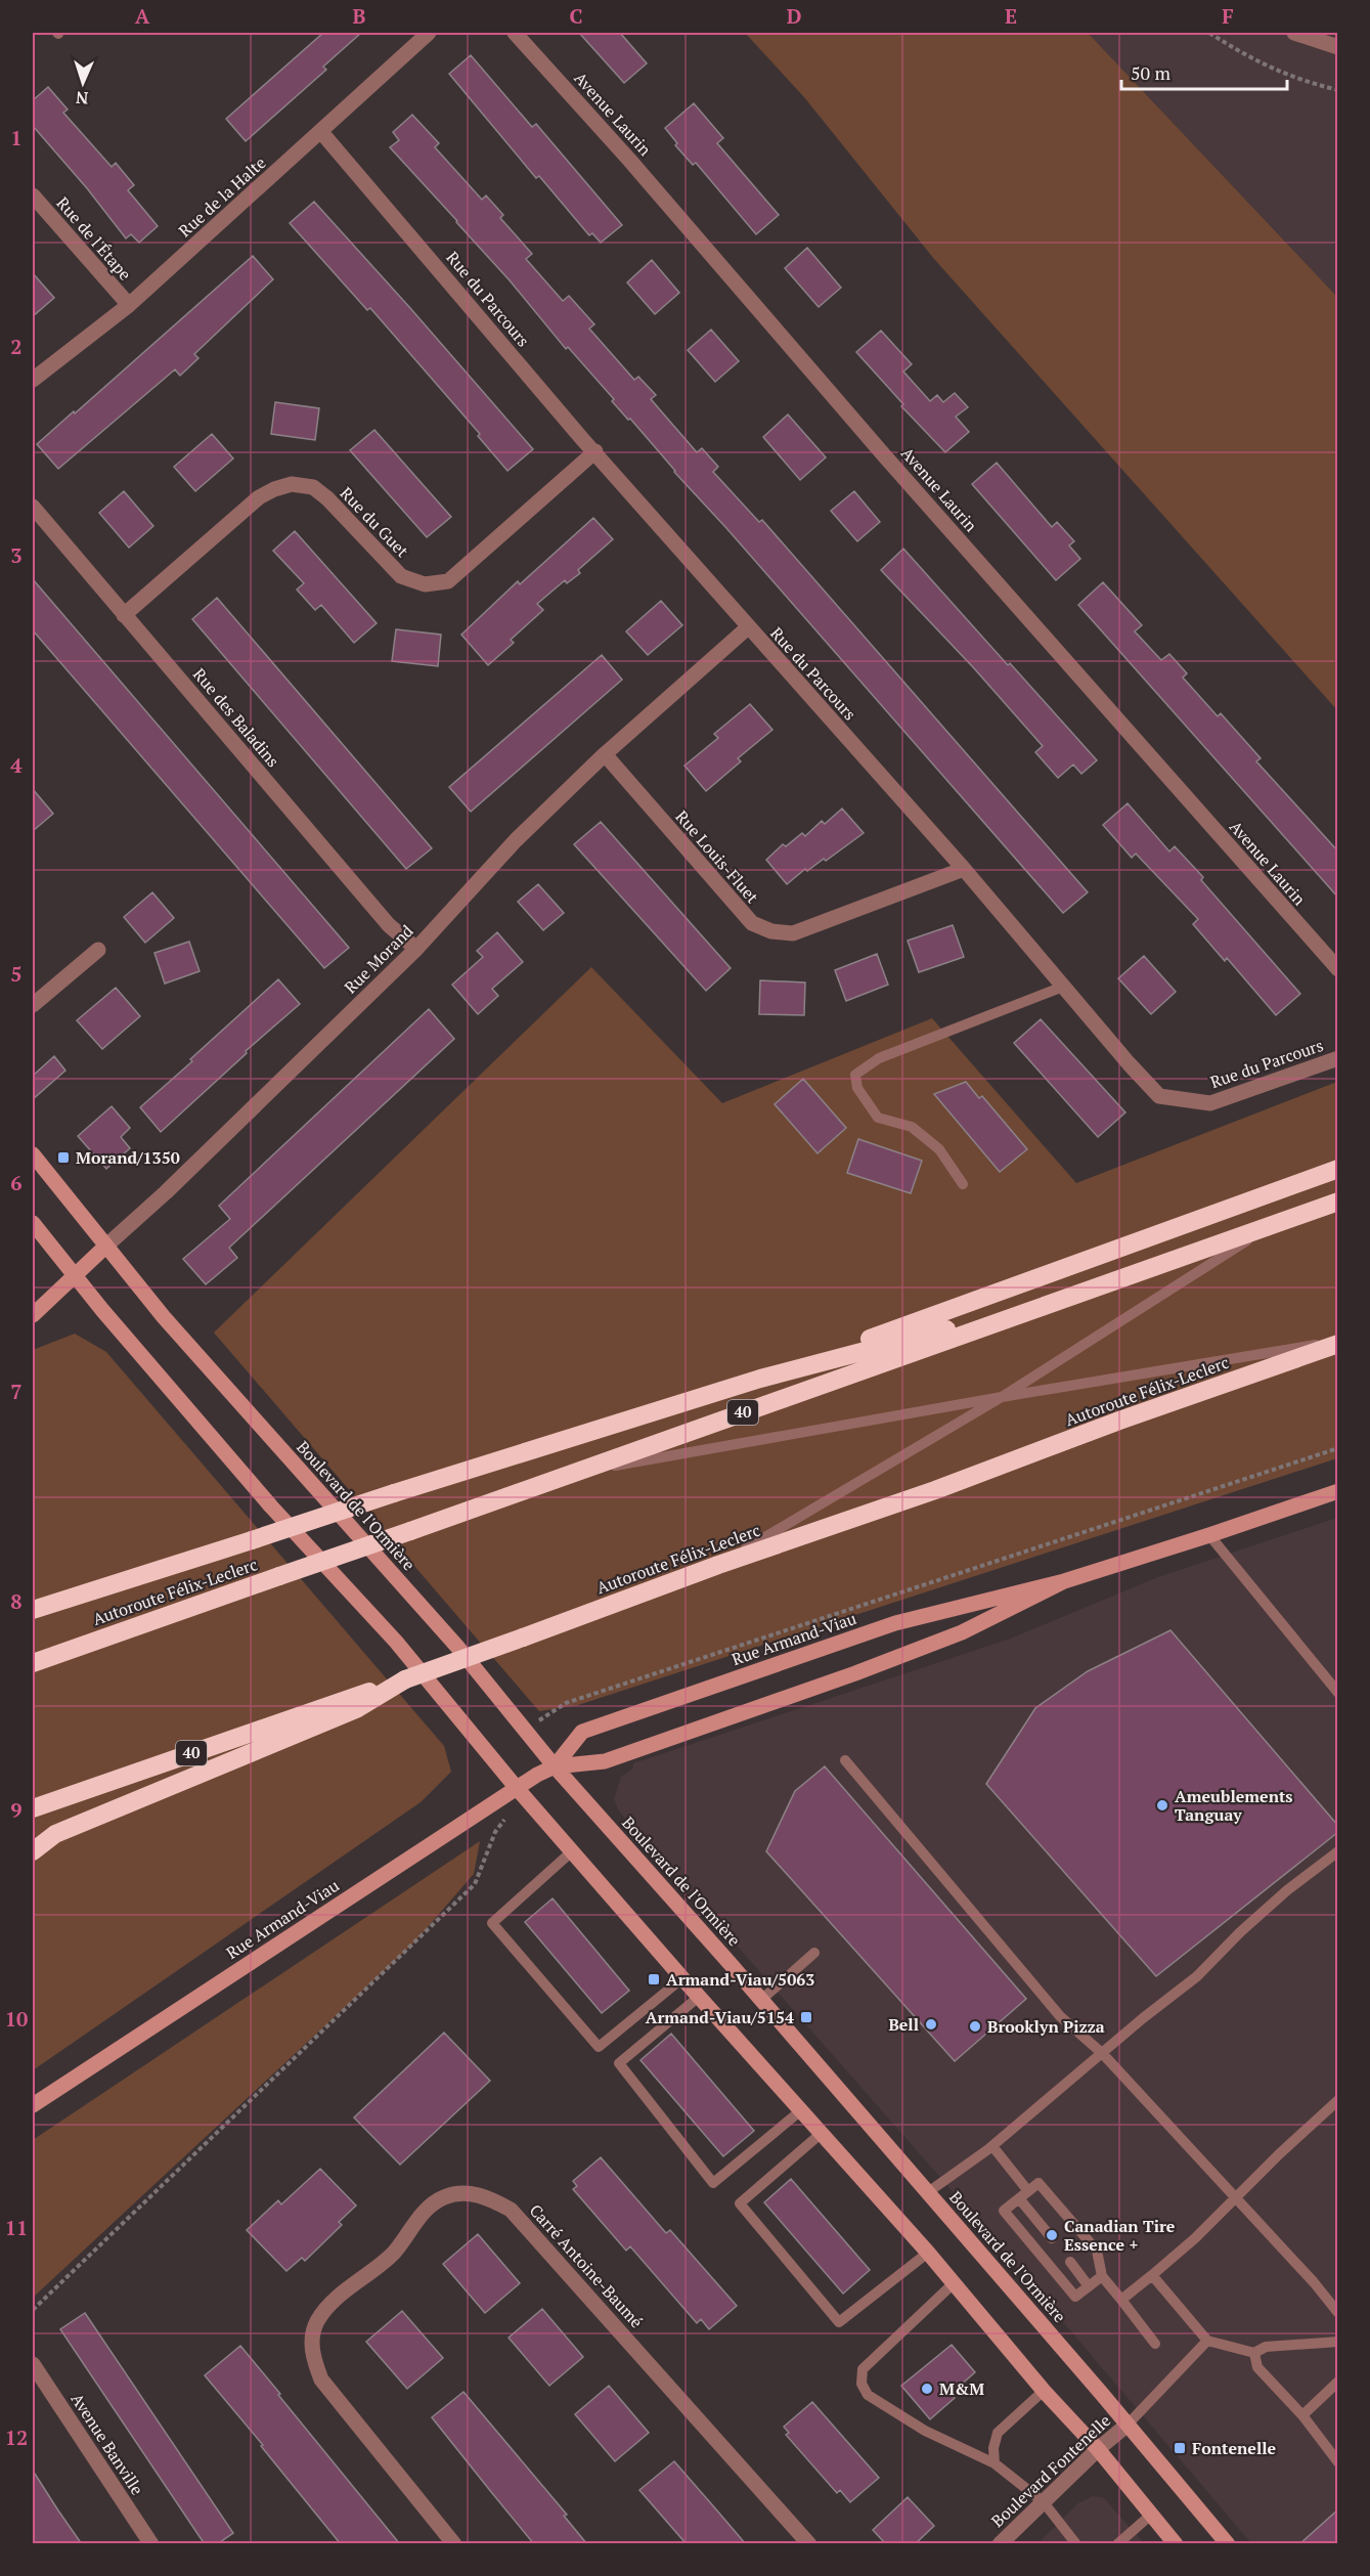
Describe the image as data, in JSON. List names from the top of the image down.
{
  "streets": {
    "highway": ["Autoroute Félix-Leclerc", "40"],
    "main road": ["Rue Morand", "Boulevard de l'Ormière", "Rue Armand-Viau"],
    "street": [
      "Avenue Laurin",
      "Rue de la Halte",
      "Rue de l'Étape",
      "Rue du Parcours",
      "Rue du Guet",
      "Rue des Baladins",
      "Rue Louis-Fluet",
      "Carré Antoine-Baumé",
      "Avenue Banville",
      "Boulevard Fontenelle"
    ]
  },
  "crossings": [
    ["Rue de la Halte", "Rue de l'Étape"],
    ["Rue de la Halte", "Rue du Parcours"],
    ["Rue du Parcours", "Rue du Guet"],
    ["Rue du Parcours", "Rue Louis-Fluet"],
    ["Rue du Parcours", "Rue Morand"],
    ["Rue du Guet", "Rue des Baladins"],
    ["Rue des Baladins", "Rue Morand"],
    ["Rue Louis-Fluet", "Rue Morand"],
    ["Rue Morand", "Boulevard de l'Ormière"],
    ["Boulevard de l'Ormière", "Rue Armand-Viau"],
    ["Boulevard de l'Ormière", "Boulevard Fontenelle"]
  ],
  "places": {
    "transit": [
      "Morand/1350",
      "Armand-Viau/5063",
      "Armand-Viau/5154",
      "Fontenelle"
    ],
    "other": [
      "Ameublements Tanguay",
      "Bell",
      "Brooklyn Pizza",
      "Canadian Tire Essence +",
      "M&M"
    ]
  },
  "scale_bar": "50 m",
  "north": "bottom",
  "grid": {
    "columns": [
      "A",
      "B",
      "C",
      "D",
      "E",
      "F"
    ],
    "rows": [
      "1",
      "2",
      "3",
      "4",
      "5",
      "6",
      "7",
      "8",
      "9",
      "10",
      "11",
      "12"
    ]
  }
}
